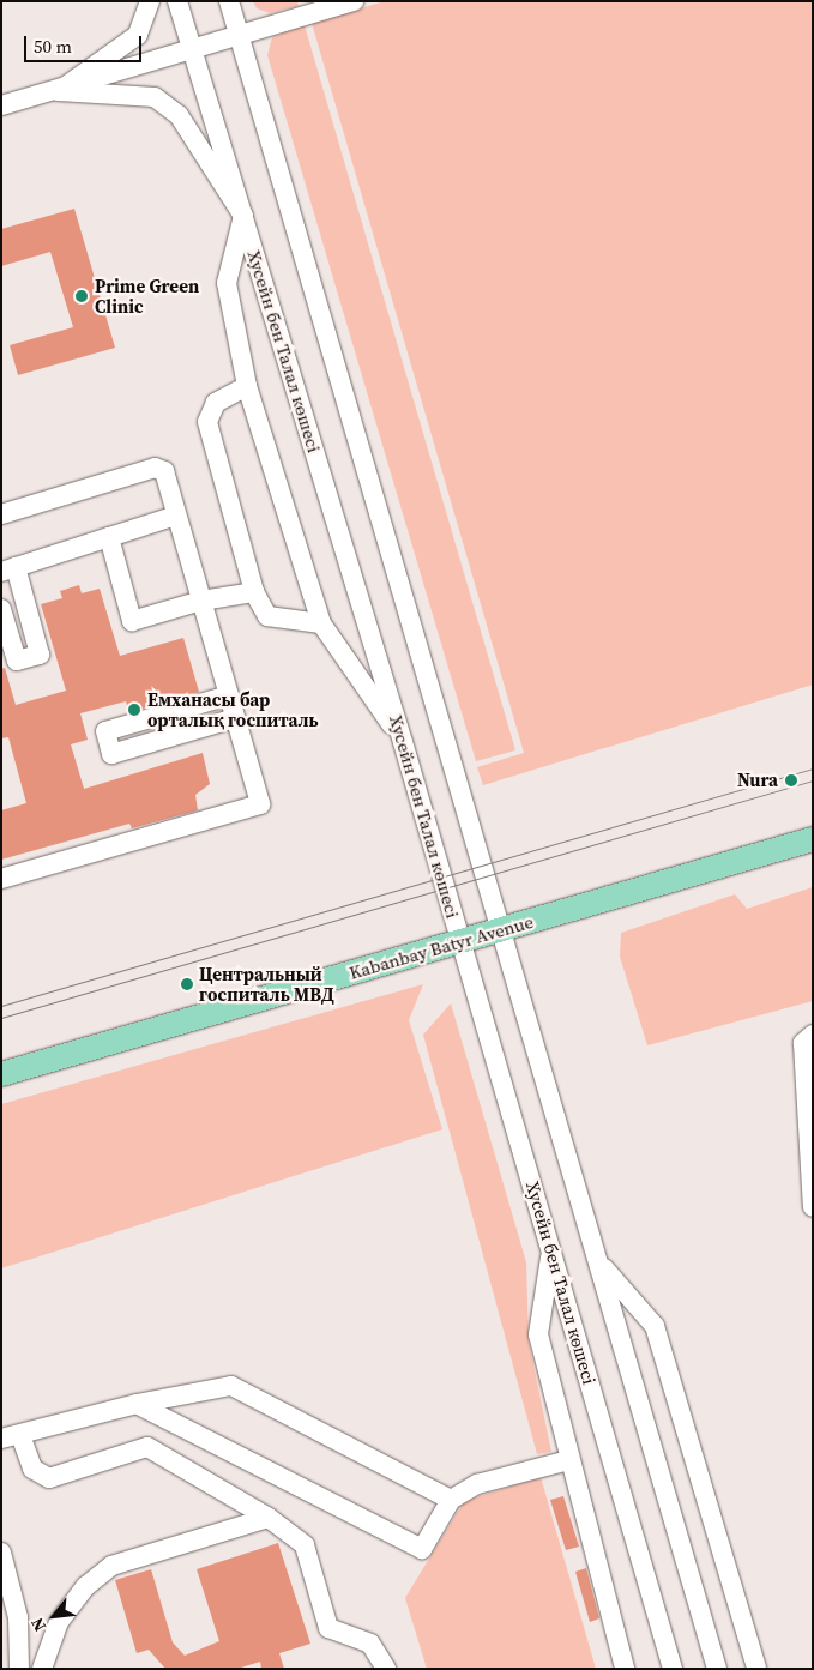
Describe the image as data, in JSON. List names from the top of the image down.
{
  "streets": {
    "main road": ["Kabanbay Batyr Avenue"],
    "street": ["Хусейн бен Талал көшесі"]
  },
  "crossings": [
    ["Хусейн бен Талал көшесі", "Kabanbay Batyr Avenue"]
  ],
  "places": [
    "Prime Green Clinic",
    "Емханасы бар орталық госпиталь",
    "Nura",
    "Центральный госпиталь МВД"
  ],
  "scale_bar": "50 m",
  "north": "bottom left"
}
